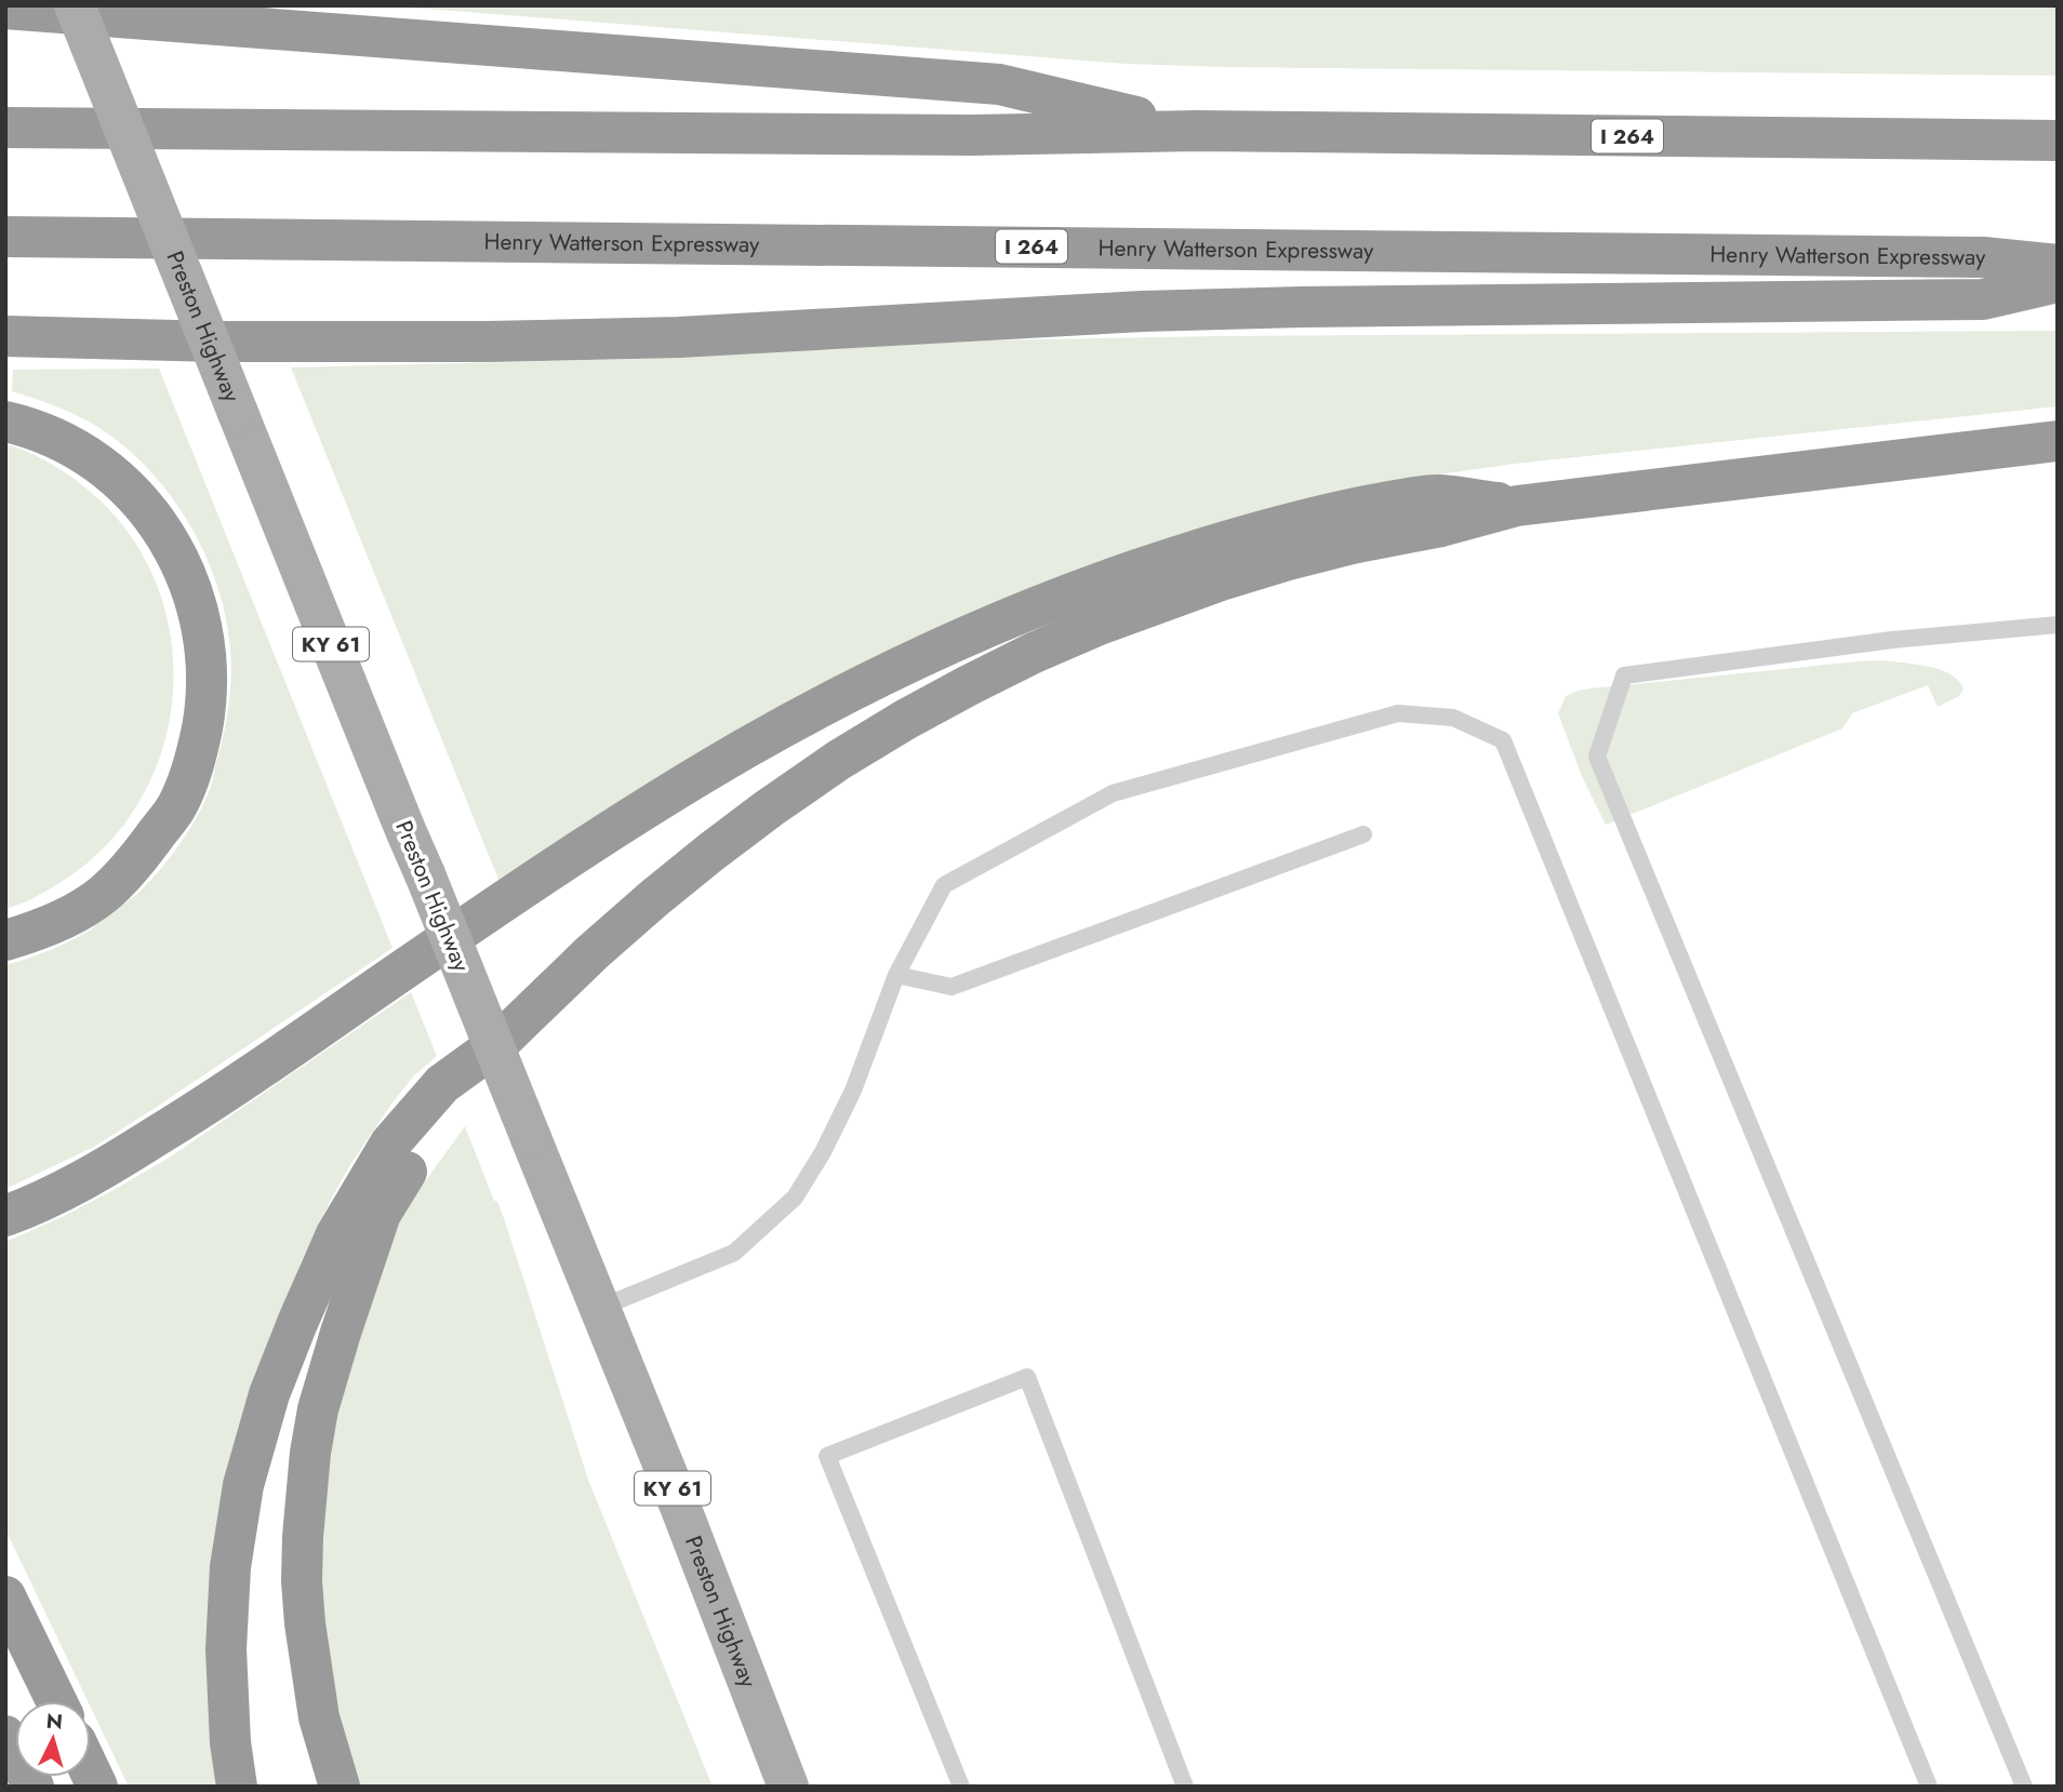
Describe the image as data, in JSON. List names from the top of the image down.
{
  "streets": {
    "highway": ["I 264", "Henry Watterson Expressway"],
    "main road": ["Preston Highway", "KY 61"]
  },
  "north": "top"
}
